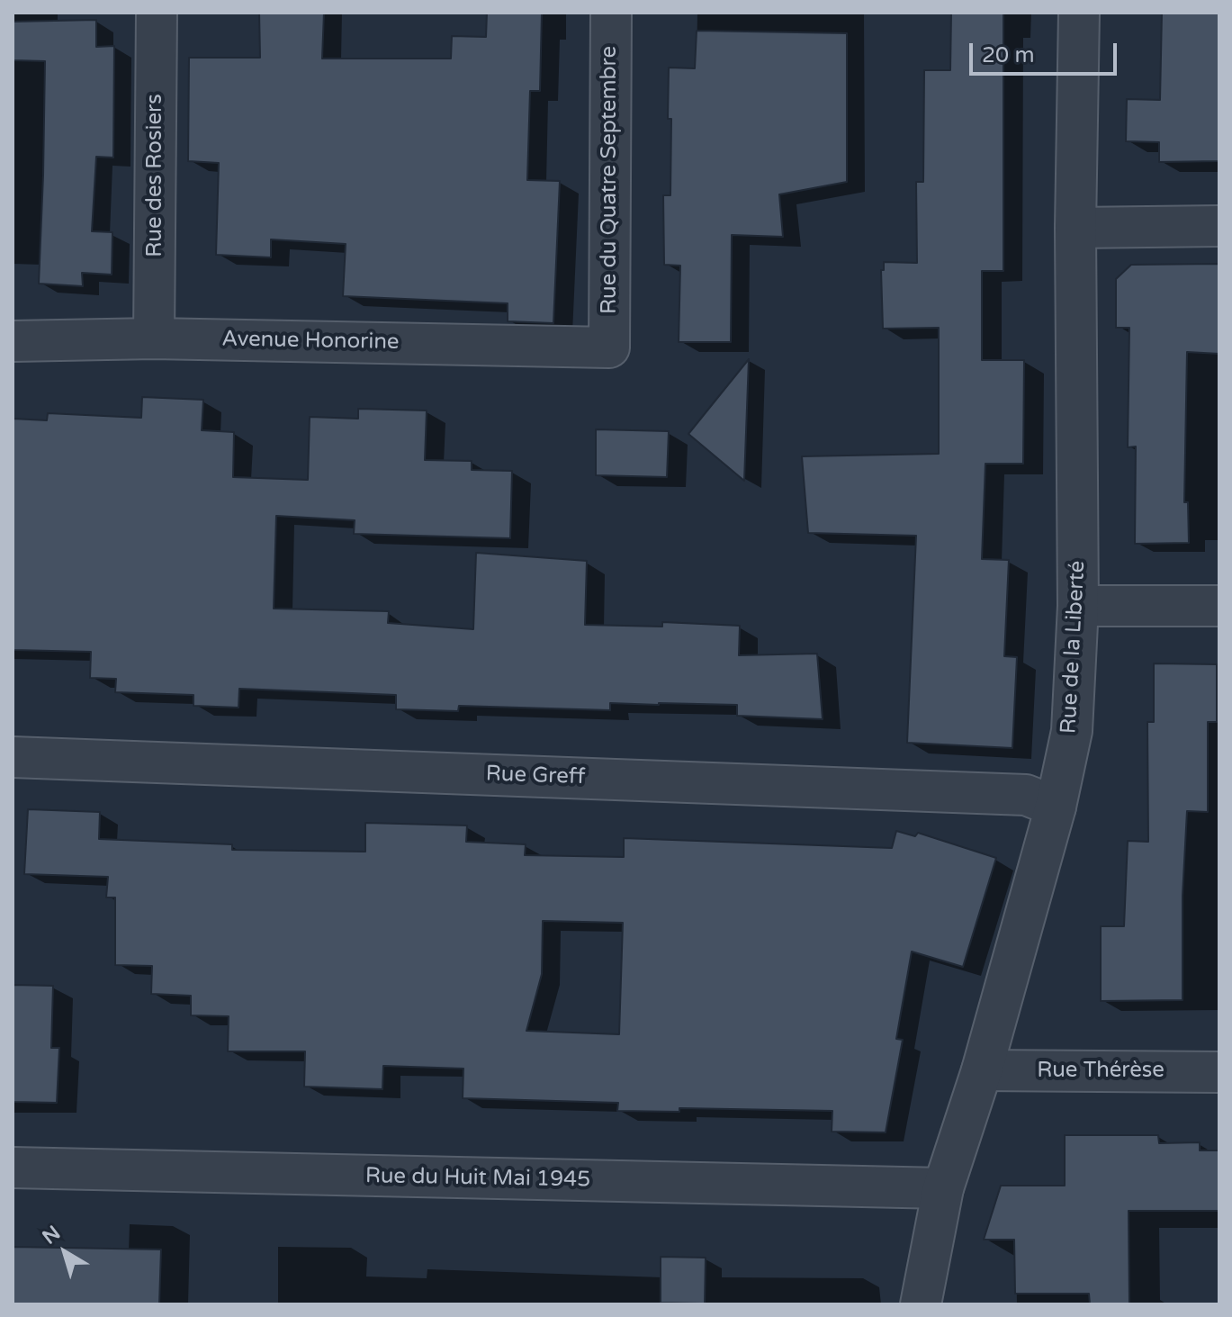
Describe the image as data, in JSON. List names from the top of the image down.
{
  "streets": {
    "street": [
      "Rue des Rosiers",
      "Rue du Quatre Septembre",
      "Avenue Honorine",
      "Rue de la Liberté",
      "Rue Greff",
      "Rue Thérèse",
      "Rue du Huit Mai 1945"
    ]
  },
  "crossings": [
    ["Rue des Rosiers", "Avenue Honorine"],
    ["Rue du Quatre Septembre", "Avenue Honorine"],
    ["Rue de la Liberté", "Rue Greff"],
    ["Rue de la Liberté", "Rue Thérèse"],
    ["Rue de la Liberté", "Rue du Huit Mai 1945"]
  ],
  "scale_bar": "20 m",
  "north": "top left"
}
